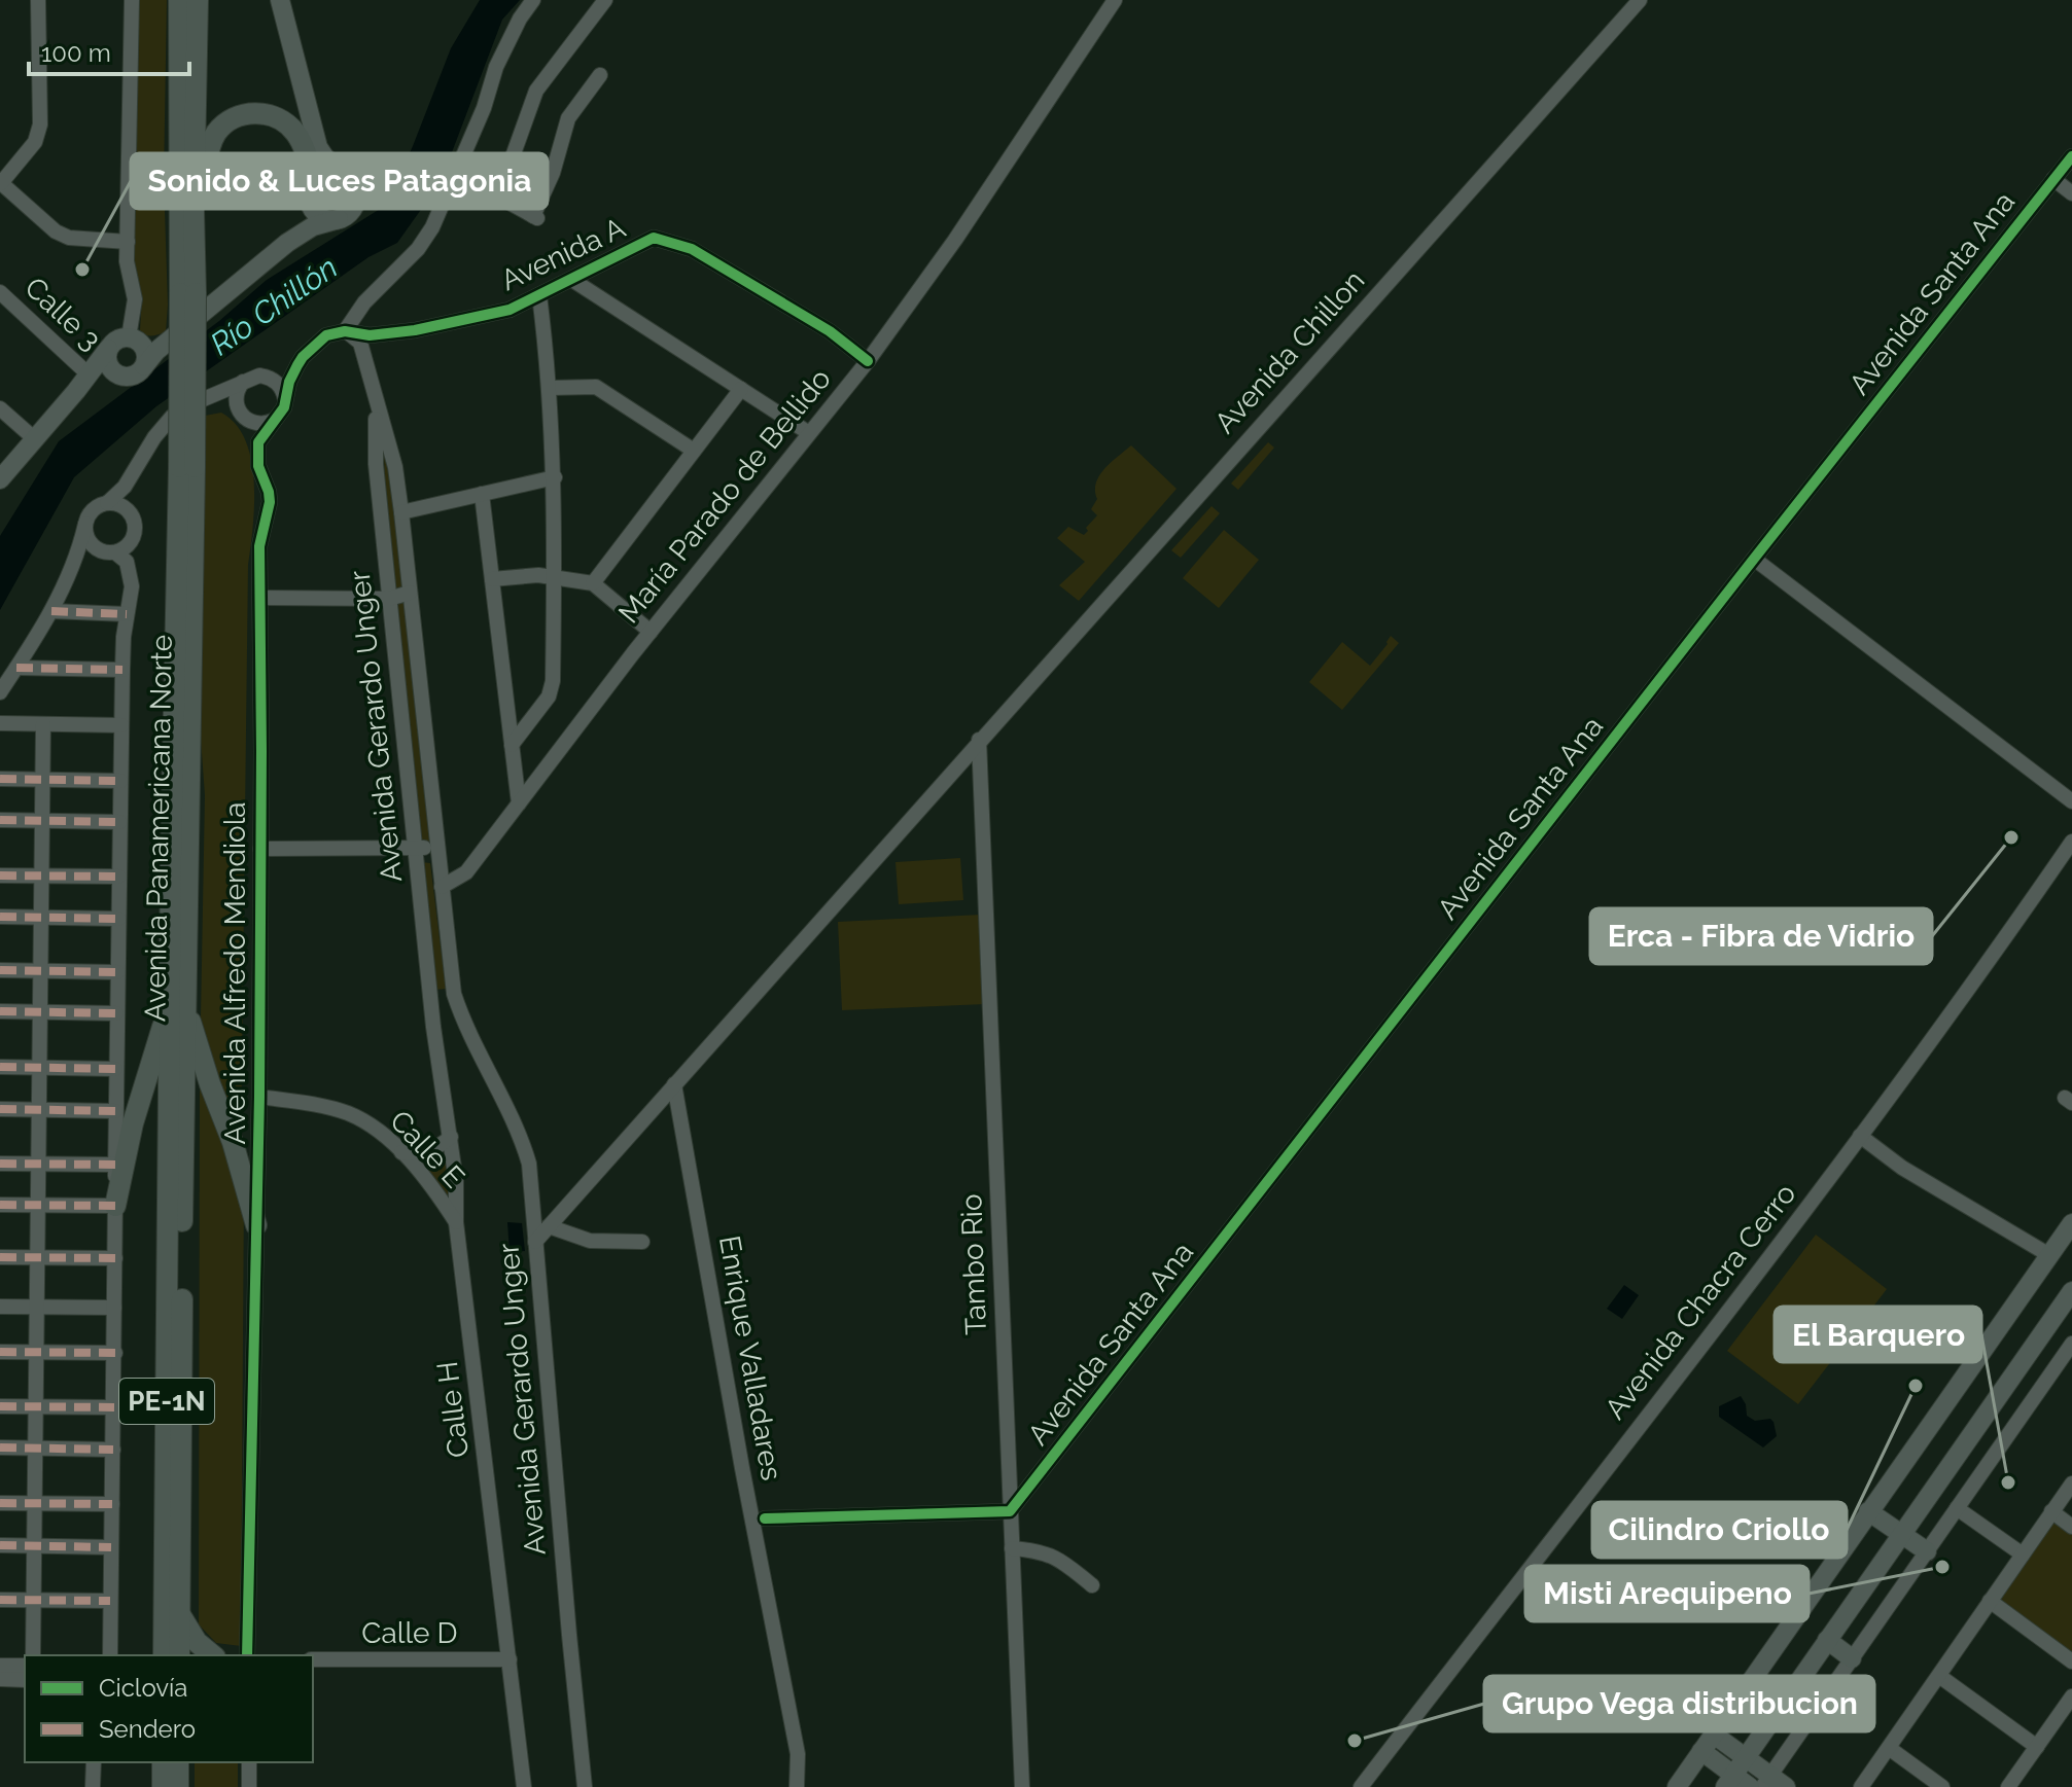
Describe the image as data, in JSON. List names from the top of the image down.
{
  "streets": {
    "highway": ["Avenida Panamericana Norte", "PE-1N"],
    "street": [
      "Avenida A",
      "Avenida Santa Ana",
      "Calle 3",
      "Avenida Chillon",
      "María Parado de Bellido",
      "Avenida Gerardo Unger",
      "Avenida Alfredo Mendiola",
      "Calle E",
      "Tambo Rio",
      "Avenida Chacra Cerro",
      "Enrique Valladares",
      "Calle H",
      "Calle D"
    ]
  },
  "crossings": [
    ["Avenida A", "María Parado de Bellido"],
    ["Avenida A", "Avenida Gerardo Unger"],
    ["Avenida Santa Ana", "Tambo Rio"],
    ["Avenida Chillon", "Tambo Rio"],
    ["María Parado de Bellido", "Avenida Gerardo Unger"],
    ["Avenida Gerardo Unger", "Calle H"],
    ["Avenida Alfredo Mendiola", "Calle E"],
    ["Calle E", "Calle H"],
    ["Calle H", "Calle D"]
  ],
  "water": ["Río Chillón"],
  "places": [
    "Sonido & Luces Patagonia",
    "Erca - Fibra de Vidrio",
    "Cilindro Criollo",
    "El Barquero",
    "Misti Arequipeno",
    "Grupo Vega distribucion"
  ],
  "legend": ["Ciclovía", "Sendero"],
  "scale_bar": "100 m"
}
